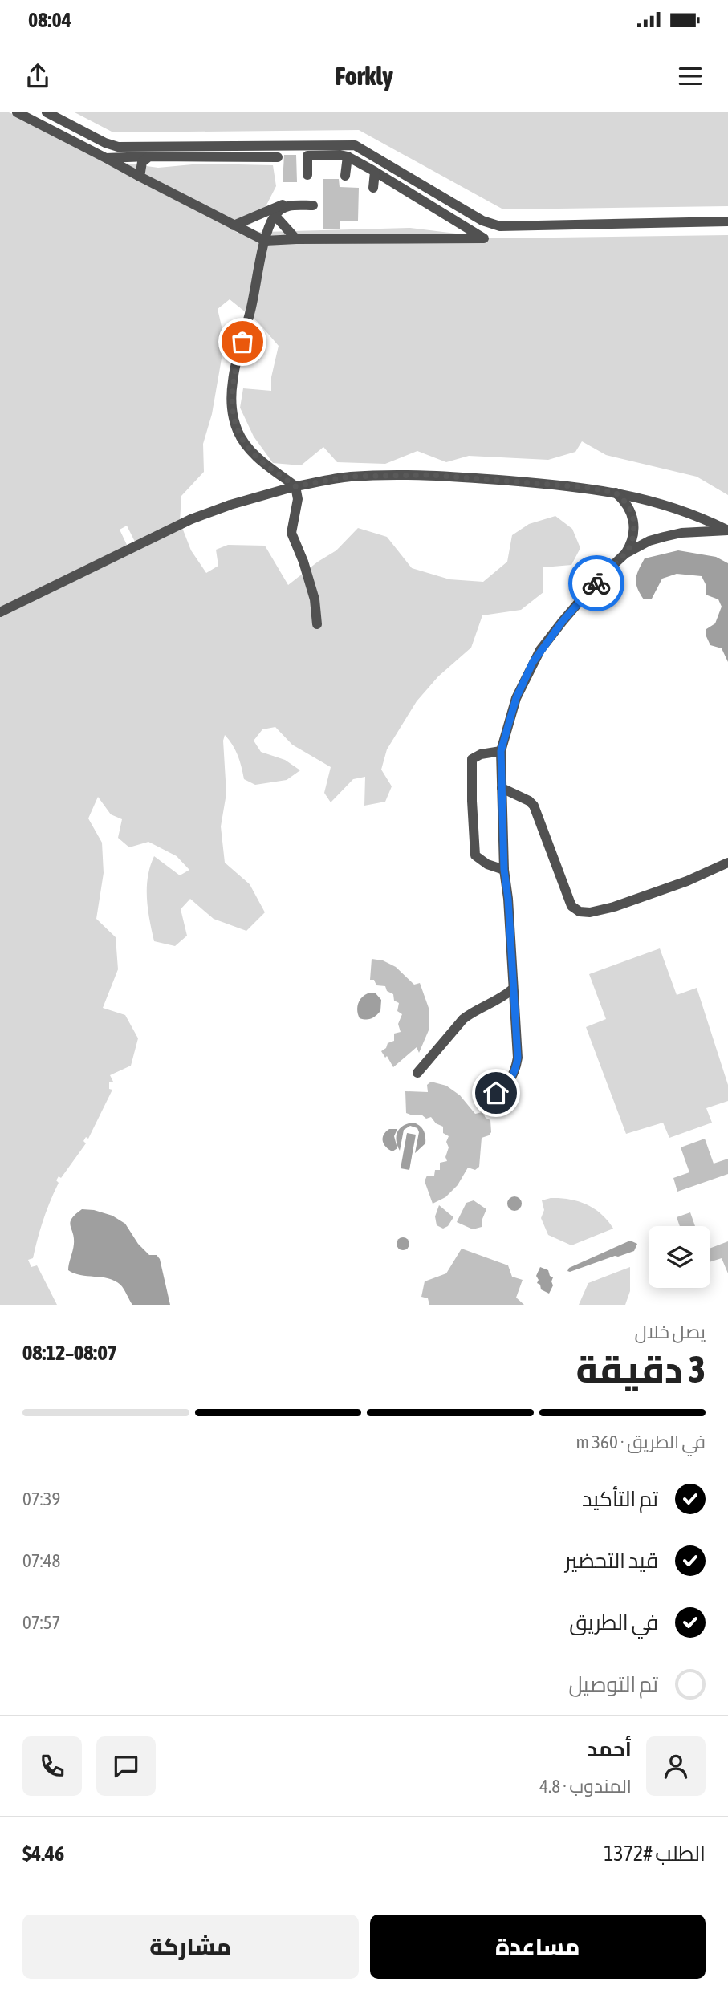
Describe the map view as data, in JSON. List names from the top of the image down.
{
  "page": {
    "status": "08:04",
    "header": "Forkly",
    "heading": ["3 دقيقة", "يصل خلال", "08:07–08:12"],
    "panel": [
      "أحمد",
      "المندوب · 4.8",
      "الطلب #1372",
      "$4.46"
    ],
    "bar": "في الطريق · 360 m",
    "list": [
      ["تم التأكيد", "07:39"],
      ["قيد التحضير", "07:48"],
      ["في الطريق", "07:57"],
      "تم التوصيل"
    ],
    "buttons": ["مساعدة", "مشاركة"]
  }
}
